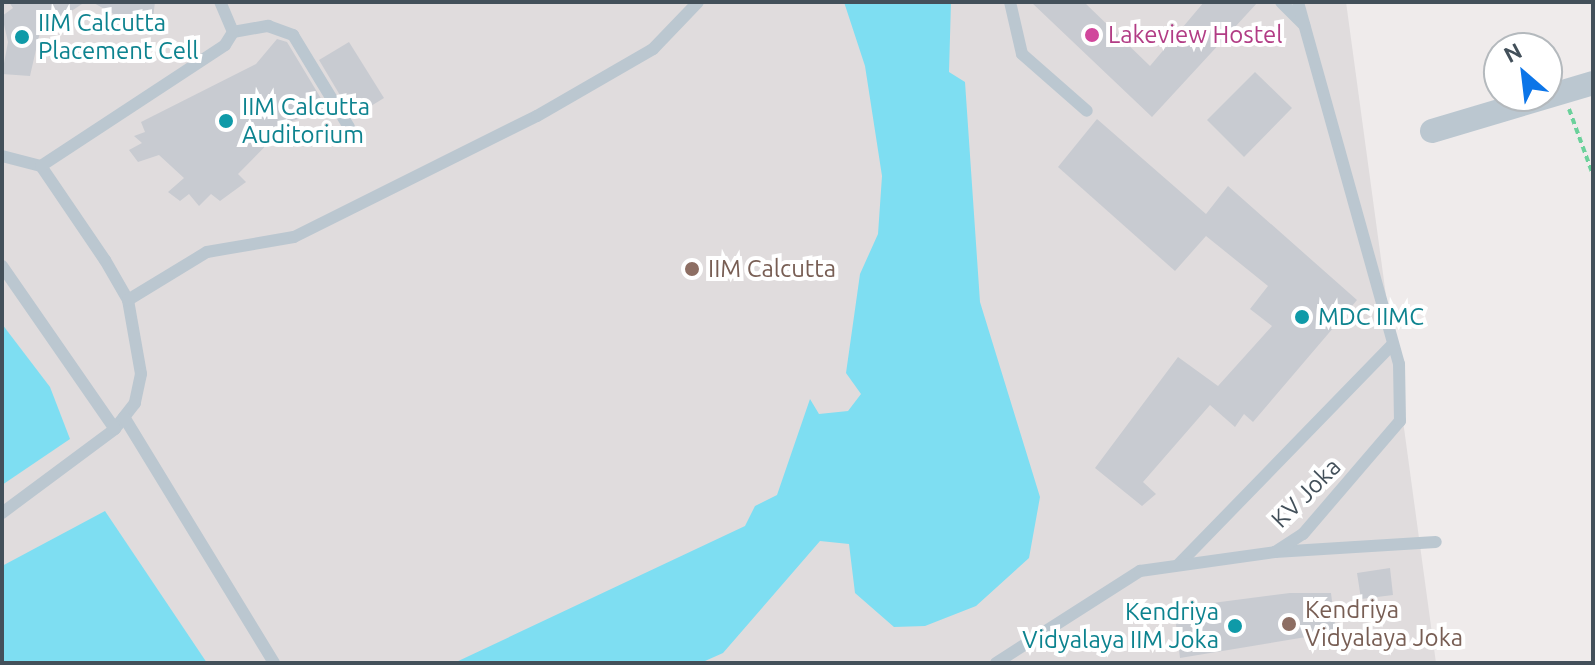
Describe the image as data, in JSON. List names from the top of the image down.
{
  "streets": {
    "lane": ["KV Joka"]
  },
  "places": [
    "Lakeview Hostel",
    "IIM Calcutta Placement Cell",
    "IIM Calcutta Auditorium",
    "IIM Calcutta",
    "MDC IIMC",
    "Kendriya Vidyalaya Joka",
    "Kendriya Vidyalaya IIM Joka"
  ],
  "north": "top left"
}
